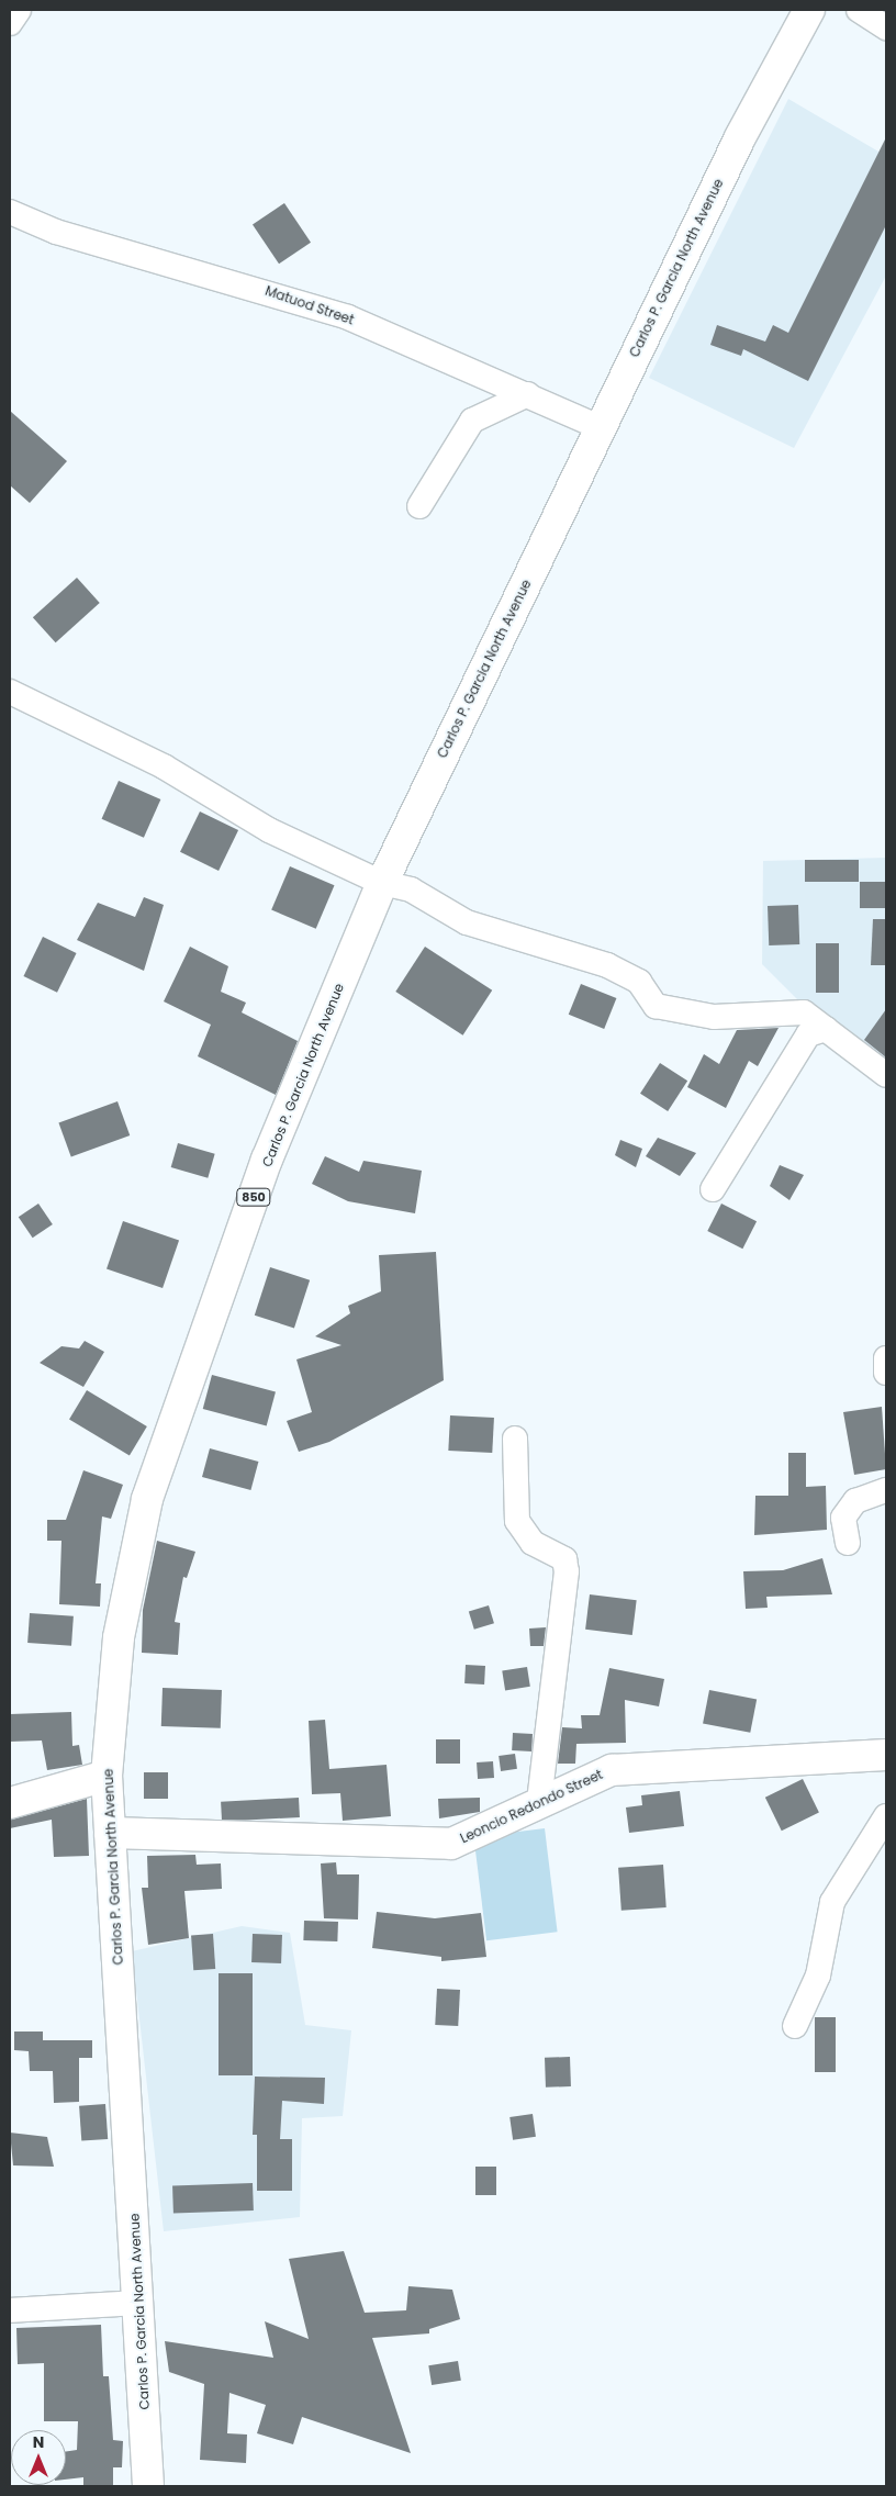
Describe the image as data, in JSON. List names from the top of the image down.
{
  "streets": {
    "main road": ["Carlos P. Garcia North Avenue", "850", "Leoncio Redondo Street"],
    "street": ["Matuod Street"]
  },
  "crossings": [
    ["Carlos P. Garcia North Avenue", "Matuod Street"],
    ["Carlos P. Garcia North Avenue", "Leoncio Redondo Street"]
  ],
  "north": "top"
}
